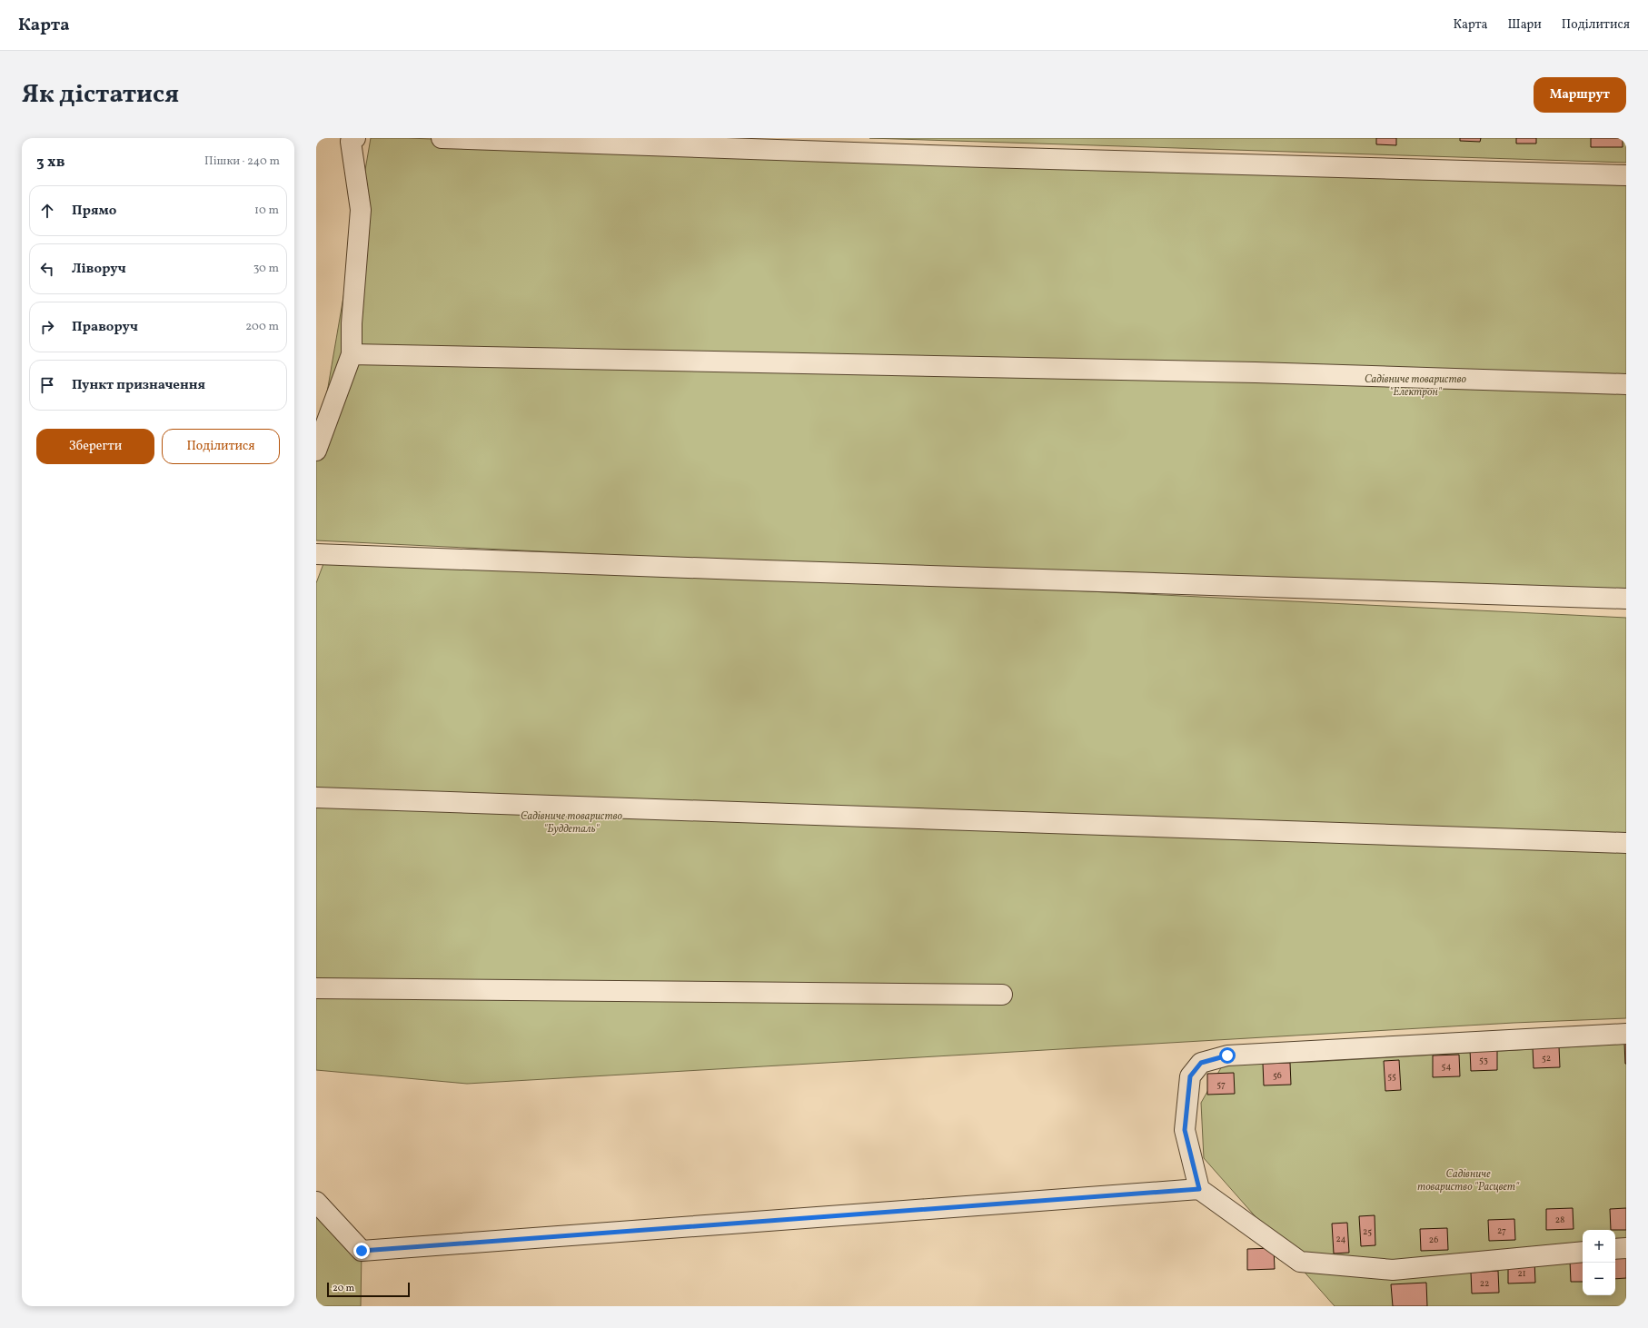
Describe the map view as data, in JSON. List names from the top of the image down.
{
  "parks": ["Садівниче товариство \"Електрон\"", "Садівниче товариство \"Буддеталь\"", "Садівниче товариство \"Расцвет\""],
  "house_numbers": [
    "52",
    "53",
    "54",
    "56",
    "55",
    "57",
    "28",
    "27",
    "25",
    "24",
    "26",
    "21",
    "22"
  ],
  "scale_bar": "20 m",
  "page": {
    "header": "Карта",
    "nav": ["Карта", "Шари", "Поділитися"],
    "title": "Як дістатися",
    "buttons": [
      "Маршрут",
      ["Зберегти", "Поділитися"]
    ],
    "heading": ["3 хв", "Пішки · 240 m"],
    "list": [
      ["Прямо", "10 m"],
      ["Ліворуч", "30 m"],
      ["Праворуч", "200 m"],
      "Пункт призначення"
    ],
    "map_buttons": ["+", "−"],
    "scale": "20 m"
  }
}
